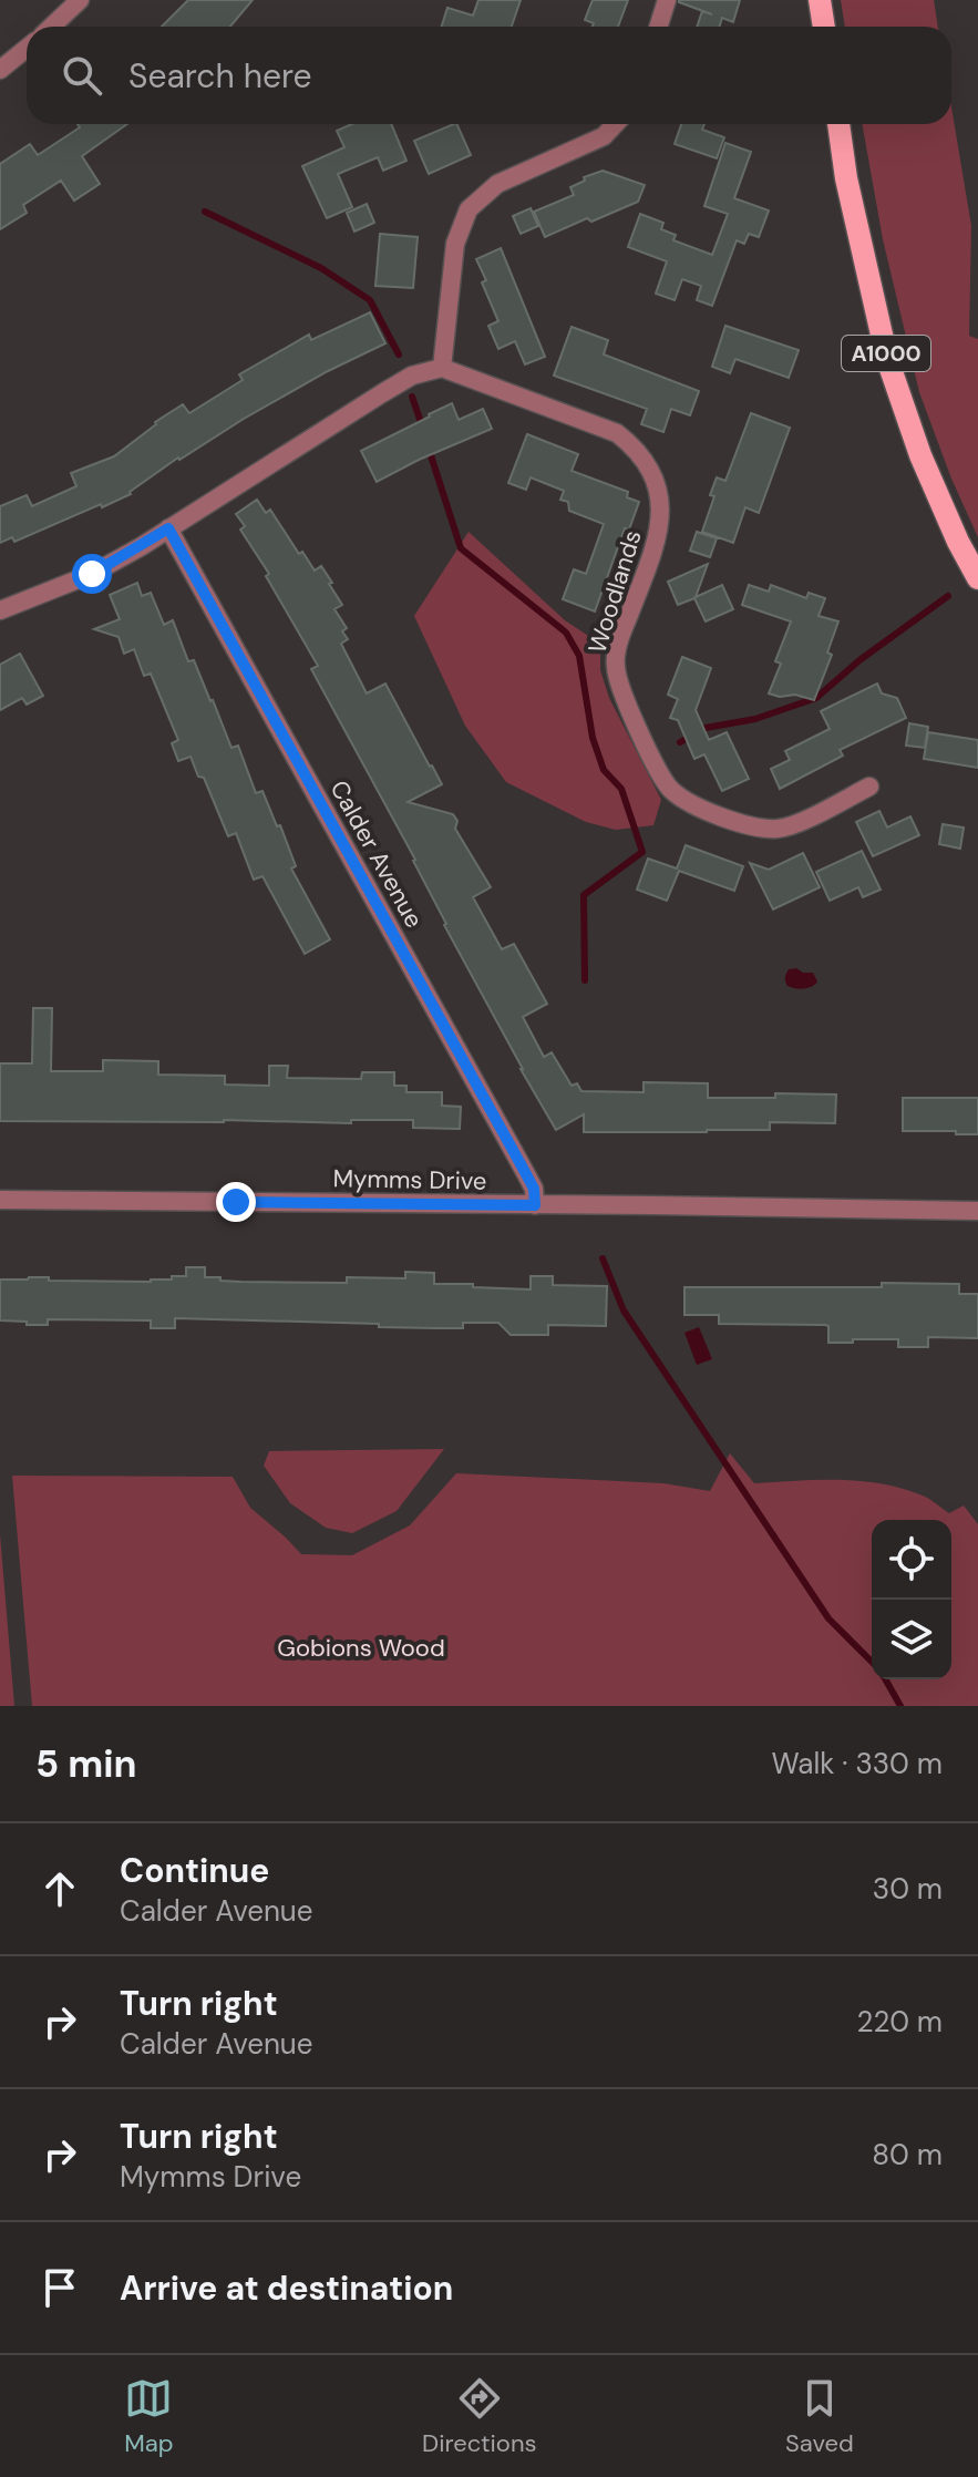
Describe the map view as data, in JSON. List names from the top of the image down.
{
  "streets": {
    "main road": ["A1000"],
    "street": ["Woodlands", "Calder Avenue", "Mymms Drive"]
  },
  "crossings": [
    ["Calder Avenue", "Mymms Drive"]
  ],
  "parks": ["Gobions Wood"],
  "page": {
    "search": "Search here",
    "heading": ["5 min", "Walk · 330 m"],
    "list": [
      ["Continue", "Calder Avenue", "30 m"],
      ["Turn right", "Calder Avenue", "220 m"],
      ["Turn right", "Mymms Drive", "80 m"],
      "Arrive at destination"
    ],
    "nav": ["Map", "Directions", "Saved"]
  }
}
